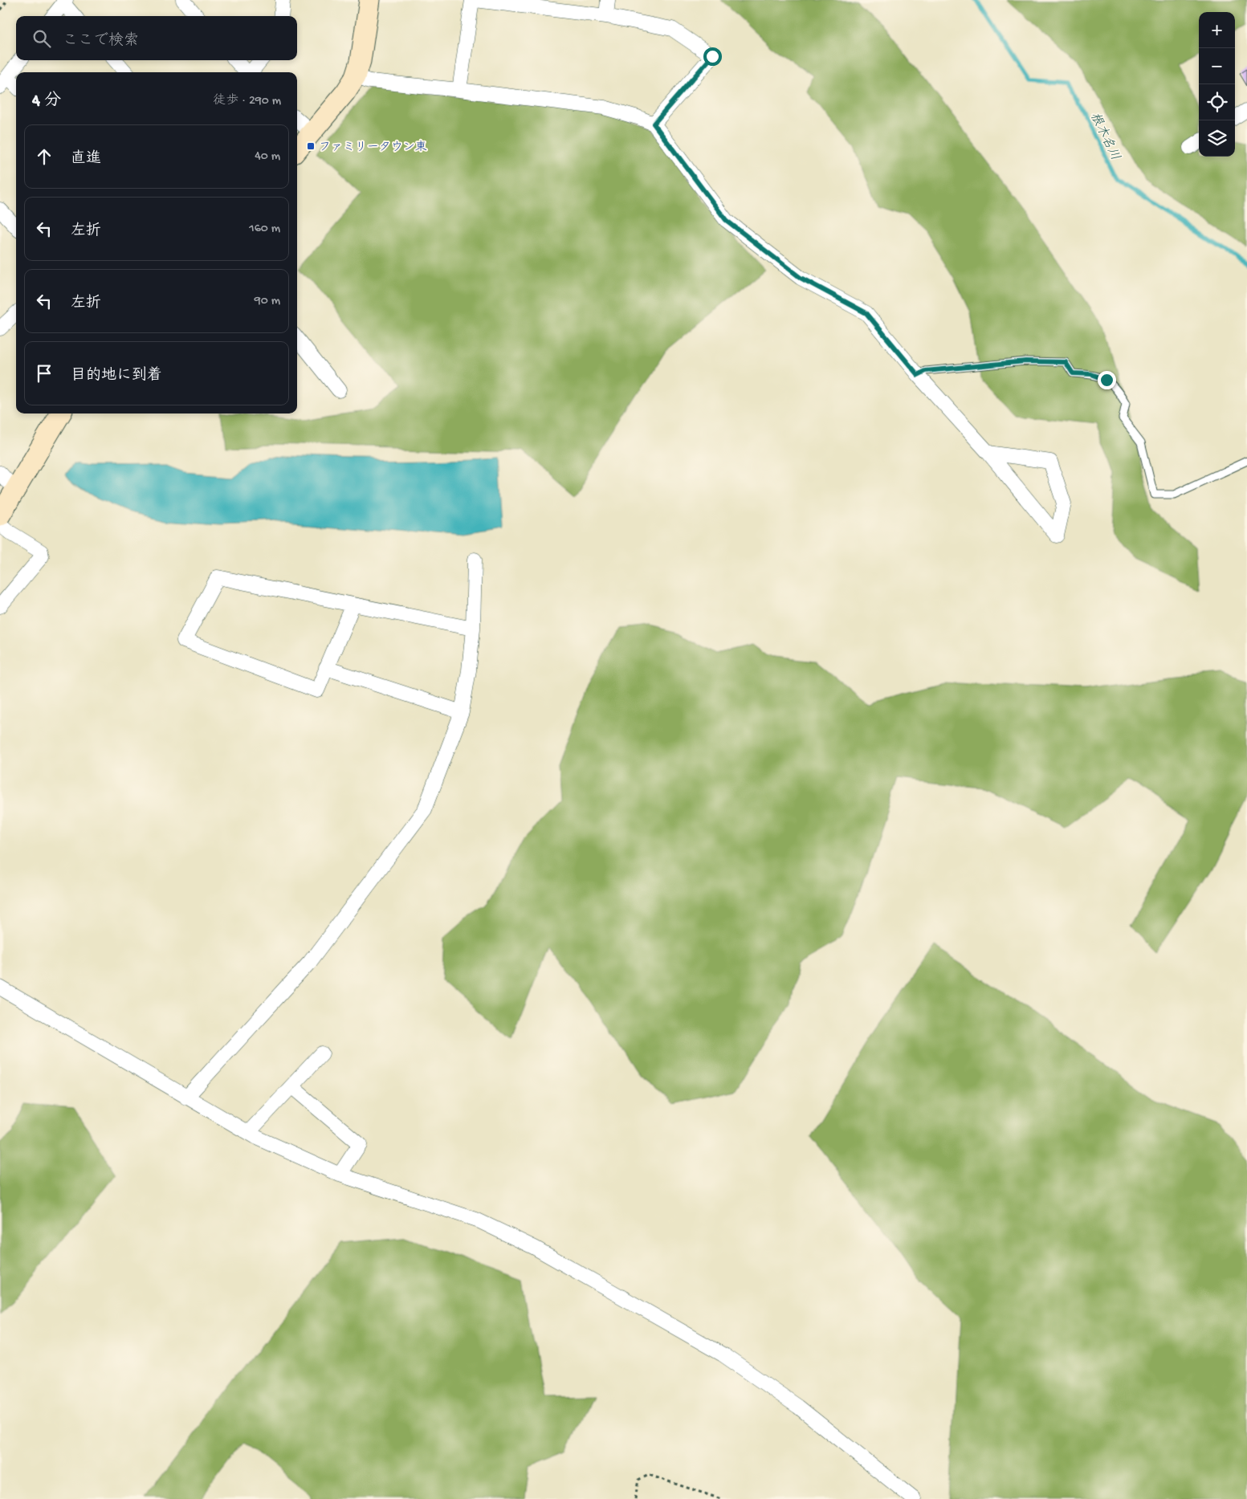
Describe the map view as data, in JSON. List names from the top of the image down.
{
  "water": ["根木名川"],
  "places": {
    "transit": ["ファミリータウン東"]
  },
  "page": {
    "map_buttons": ["+", "−"],
    "search": "ここで検索",
    "heading": ["4 分", "徒歩 · 290 m"],
    "list": [
      ["直進", "40 m"],
      ["左折", "160 m"],
      ["左折", "90 m"],
      "目的地に到着"
    ]
  }
}
